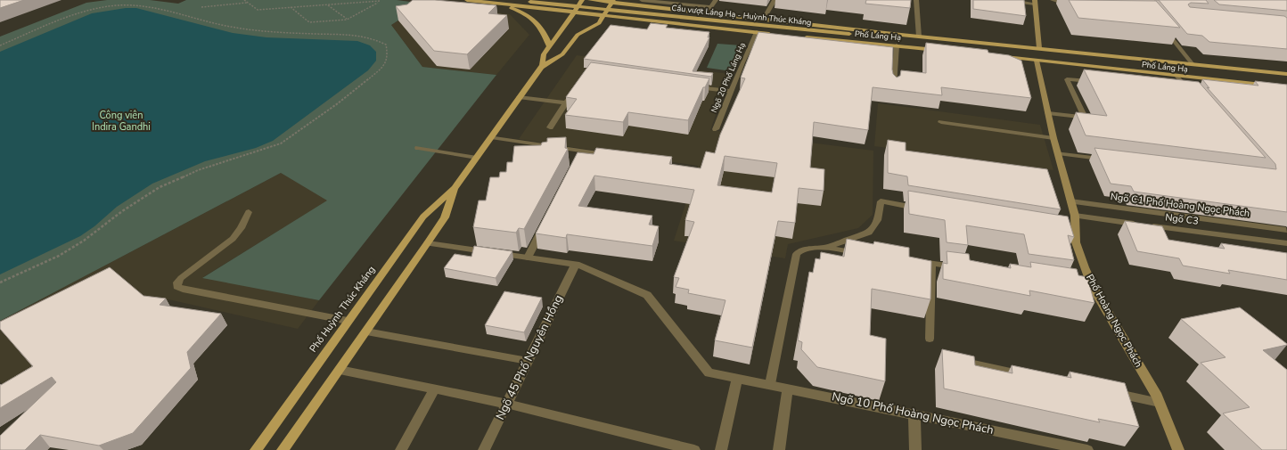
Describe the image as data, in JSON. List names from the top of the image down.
{
  "streets": {
    "main road": ["Cầu vượt Láng Hạ - Huỳnh Thúc Kháng", "Phố Láng Hạ", "Phố Huỳnh Thúc Kháng"],
    "street": ["Phố Hoàng Ngọc Phách", "Ngõ 45 Phố Nguyên Hồng", "Ngõ 10 Phố Hoàng Ngọc Phách"],
    "lane": ["Ngõ 20 Phố Láng Hạ", "Ngõ C1 Phố Hoàng Ngọc Phách", "Ngõ C3"]
  },
  "crossings": [
    ["Cầu vượt Láng Hạ - Huỳnh Thúc Kháng", "Phố Láng Hạ"],
    ["Phố Láng Hạ", "Phố Huỳnh Thúc Kháng"],
    ["Phố Láng Hạ", "Phố Hoàng Ngọc Phách"],
    ["Ngõ C1 Phố Hoàng Ngọc Phách", "Phố Hoàng Ngọc Phách"],
    ["Ngõ C3", "Phố Hoàng Ngọc Phách"],
    ["Phố Huỳnh Thúc Kháng", "Ngõ 10 Phố Hoàng Ngọc Phách"],
    ["Ngõ 45 Phố Nguyên Hồng", "Ngõ 10 Phố Hoàng Ngọc Phách"]
  ],
  "parks": ["Công viên Indira Gandhi"]
}
